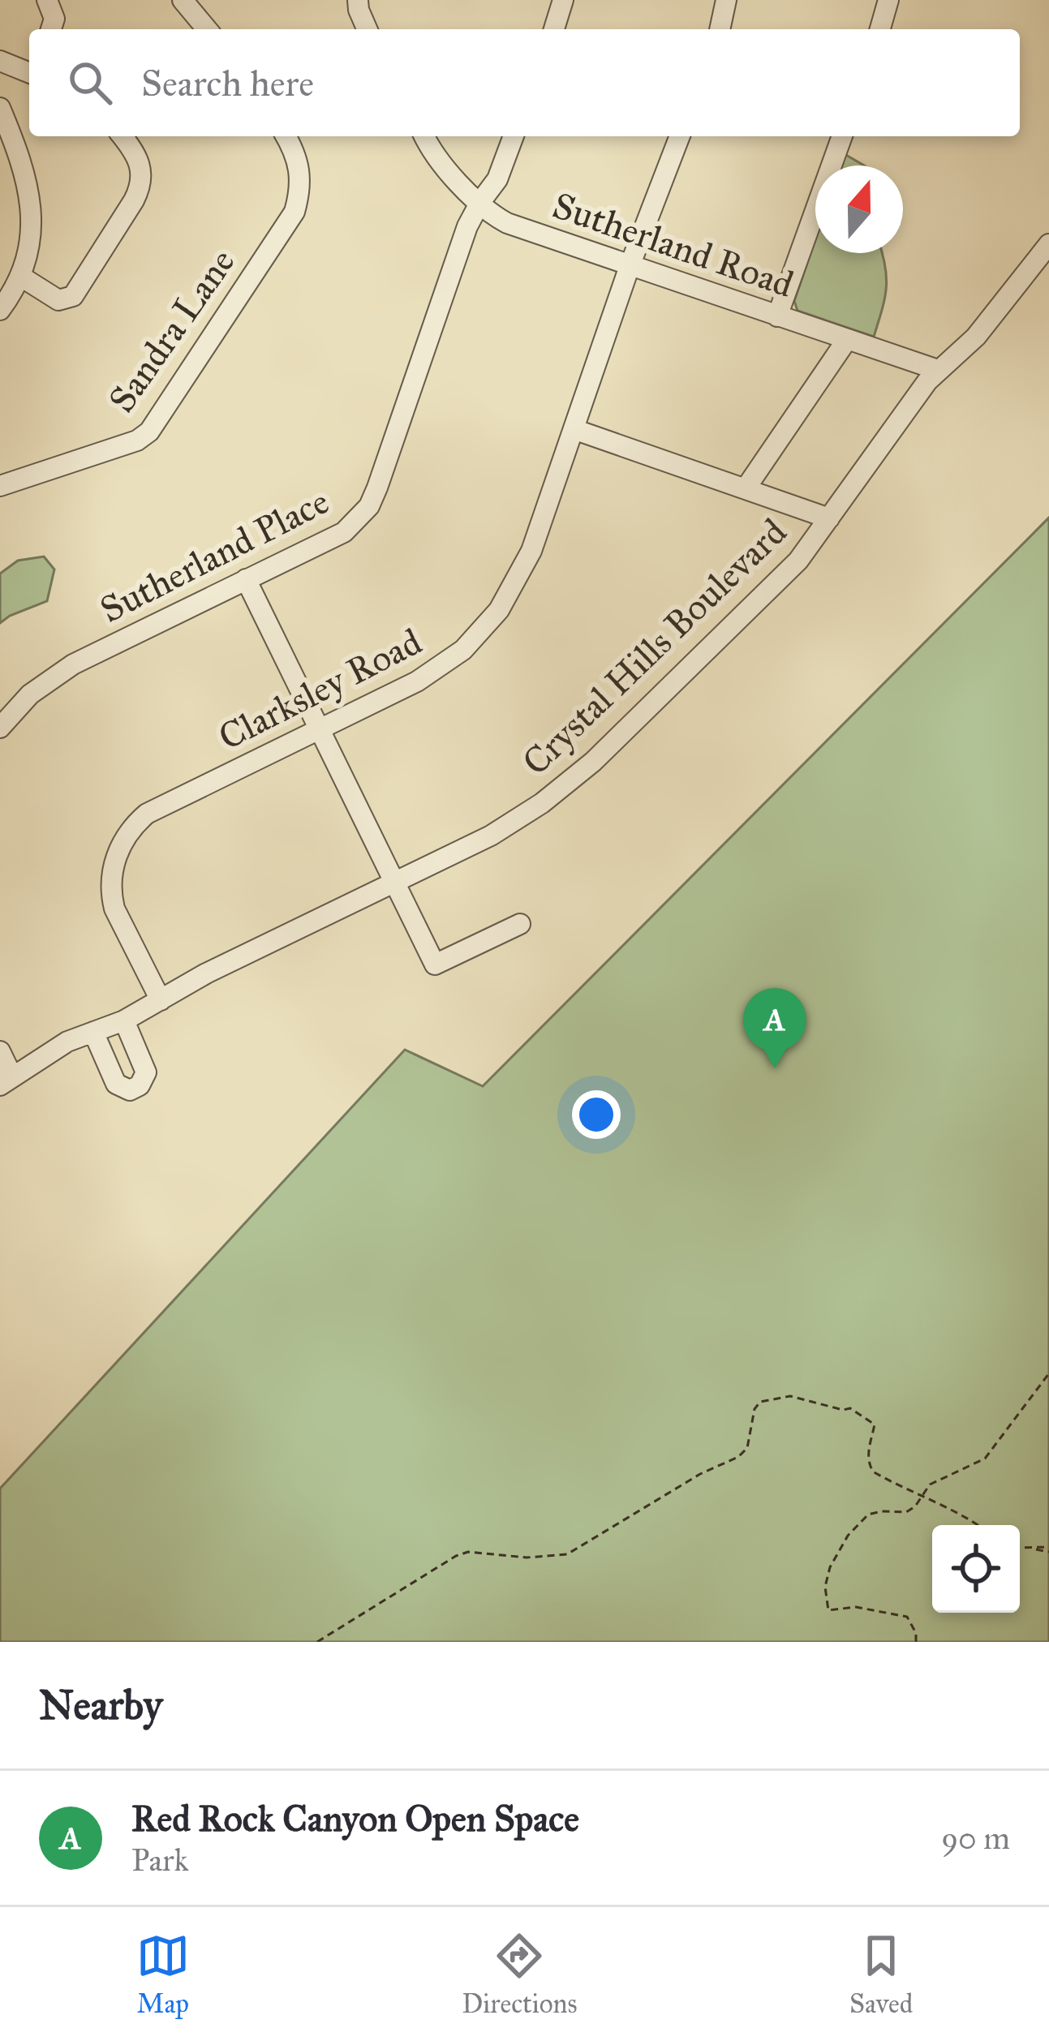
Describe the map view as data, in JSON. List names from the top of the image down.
{
  "streets": {
    "street": [
      "Sutherland Road",
      "Sandra Lane",
      "Sutherland Place",
      "Crystal Hills Boulevard",
      "Clarksley Road"
    ]
  },
  "crossings": [
    ["Sutherland Road", "Sutherland Place"],
    ["Sutherland Road", "Crystal Hills Boulevard"],
    ["Sutherland Road", "Clarksley Road"],
    ["Crystal Hills Boulevard", "Clarksley Road"]
  ],
  "north": "top",
  "page": {
    "search": "Search here",
    "pins": "A",
    "heading": "Nearby",
    "list": [
      {
        "mark": "A",
        "name": "Red Rock Canyon Open Space",
        "note": "Park",
        "value": "90 m"
      }
    ],
    "nav": ["Map", "Directions", "Saved"]
  }
}
